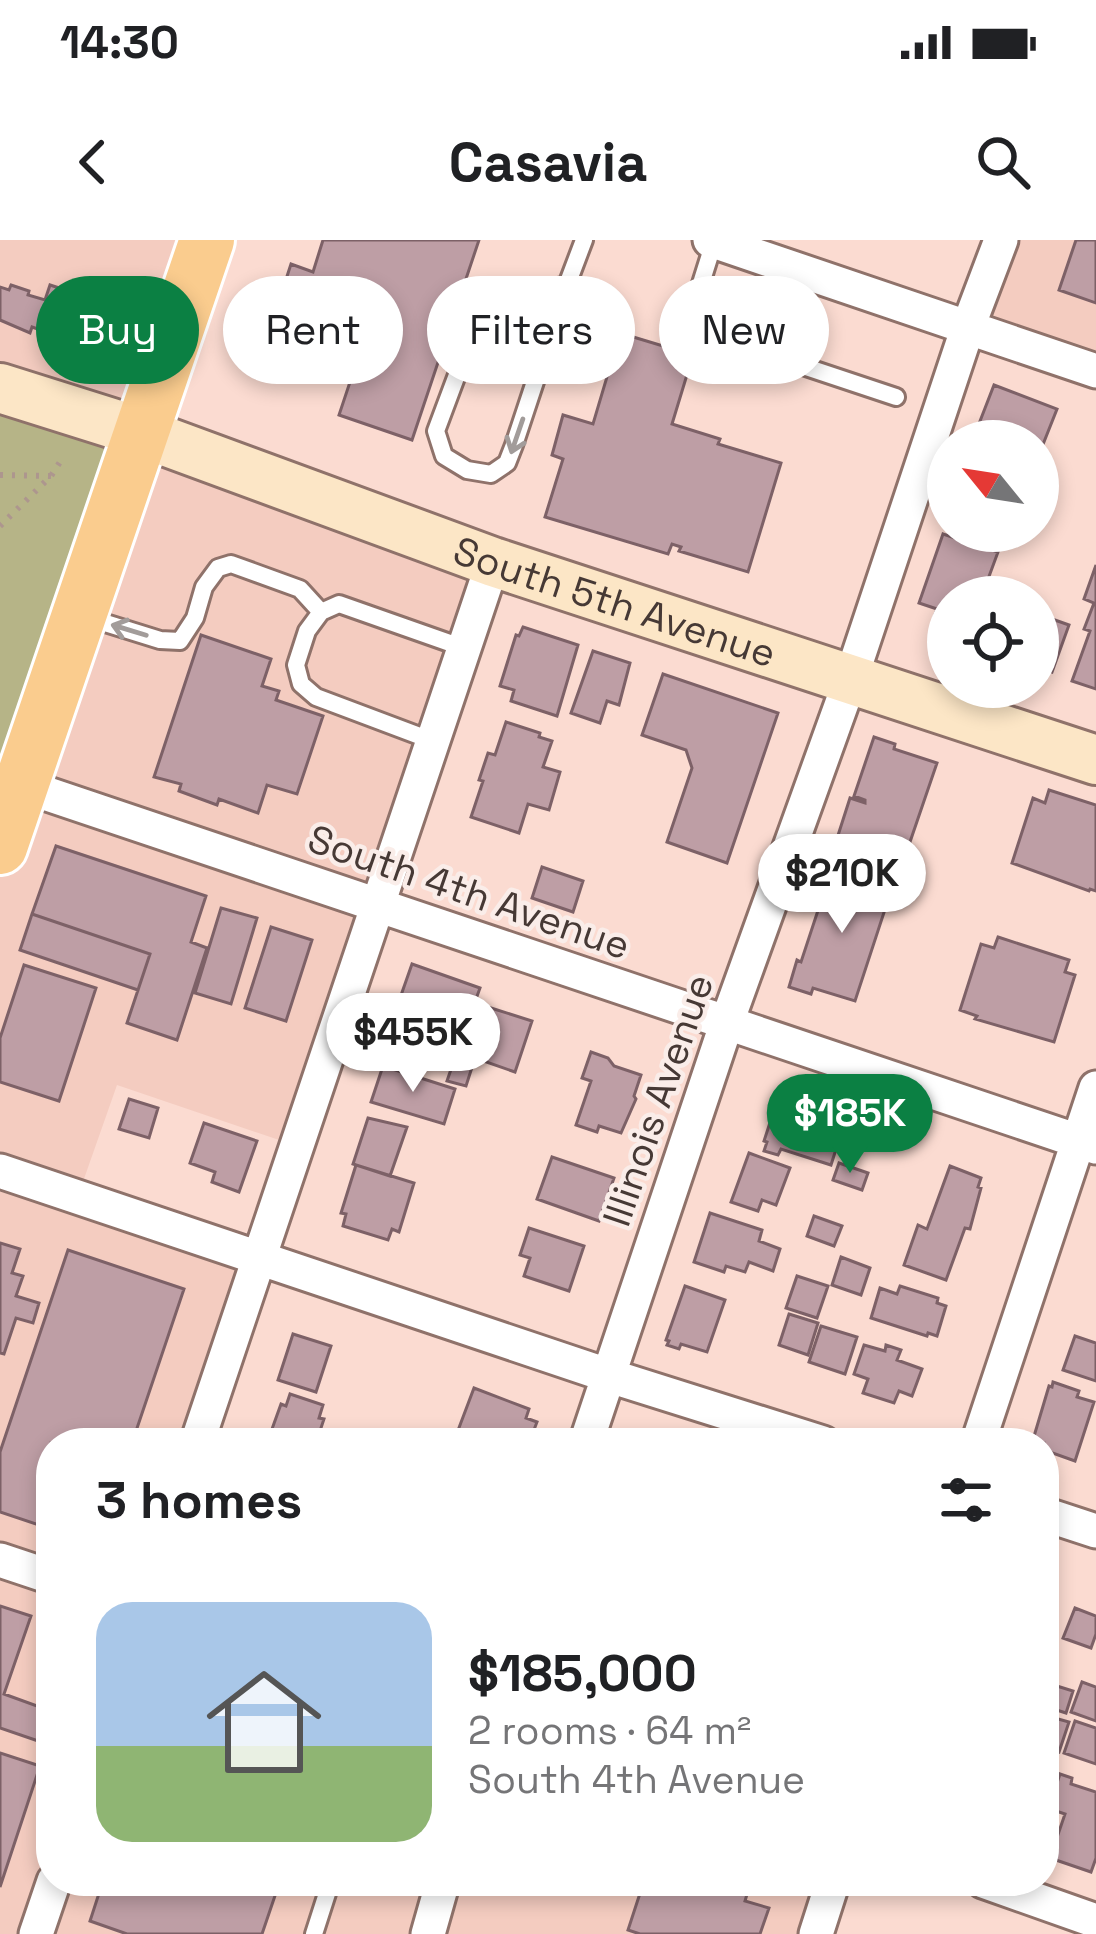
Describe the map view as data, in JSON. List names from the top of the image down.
{
  "streets": {
    "main road": ["South 5th Avenue"],
    "street": ["South 4th Avenue", "Illinois Avenue"]
  },
  "crossings": [
    ["South 5th Avenue", "Illinois Avenue"],
    ["South 4th Avenue", "Illinois Avenue"]
  ],
  "north": "top left",
  "page": {
    "status": "14:30",
    "header": "Casavia",
    "chip": [
      "Buy",
      "Rent",
      "Filters",
      "New"
    ],
    "price": ["$210K", "$455K", "$185K"],
    "heading": "3 homes",
    "list": [
      {
        "name": "$185,000",
        "note": "2 rooms · 64 m² · South 4th Avenue"
      }
    ]
  }
}
